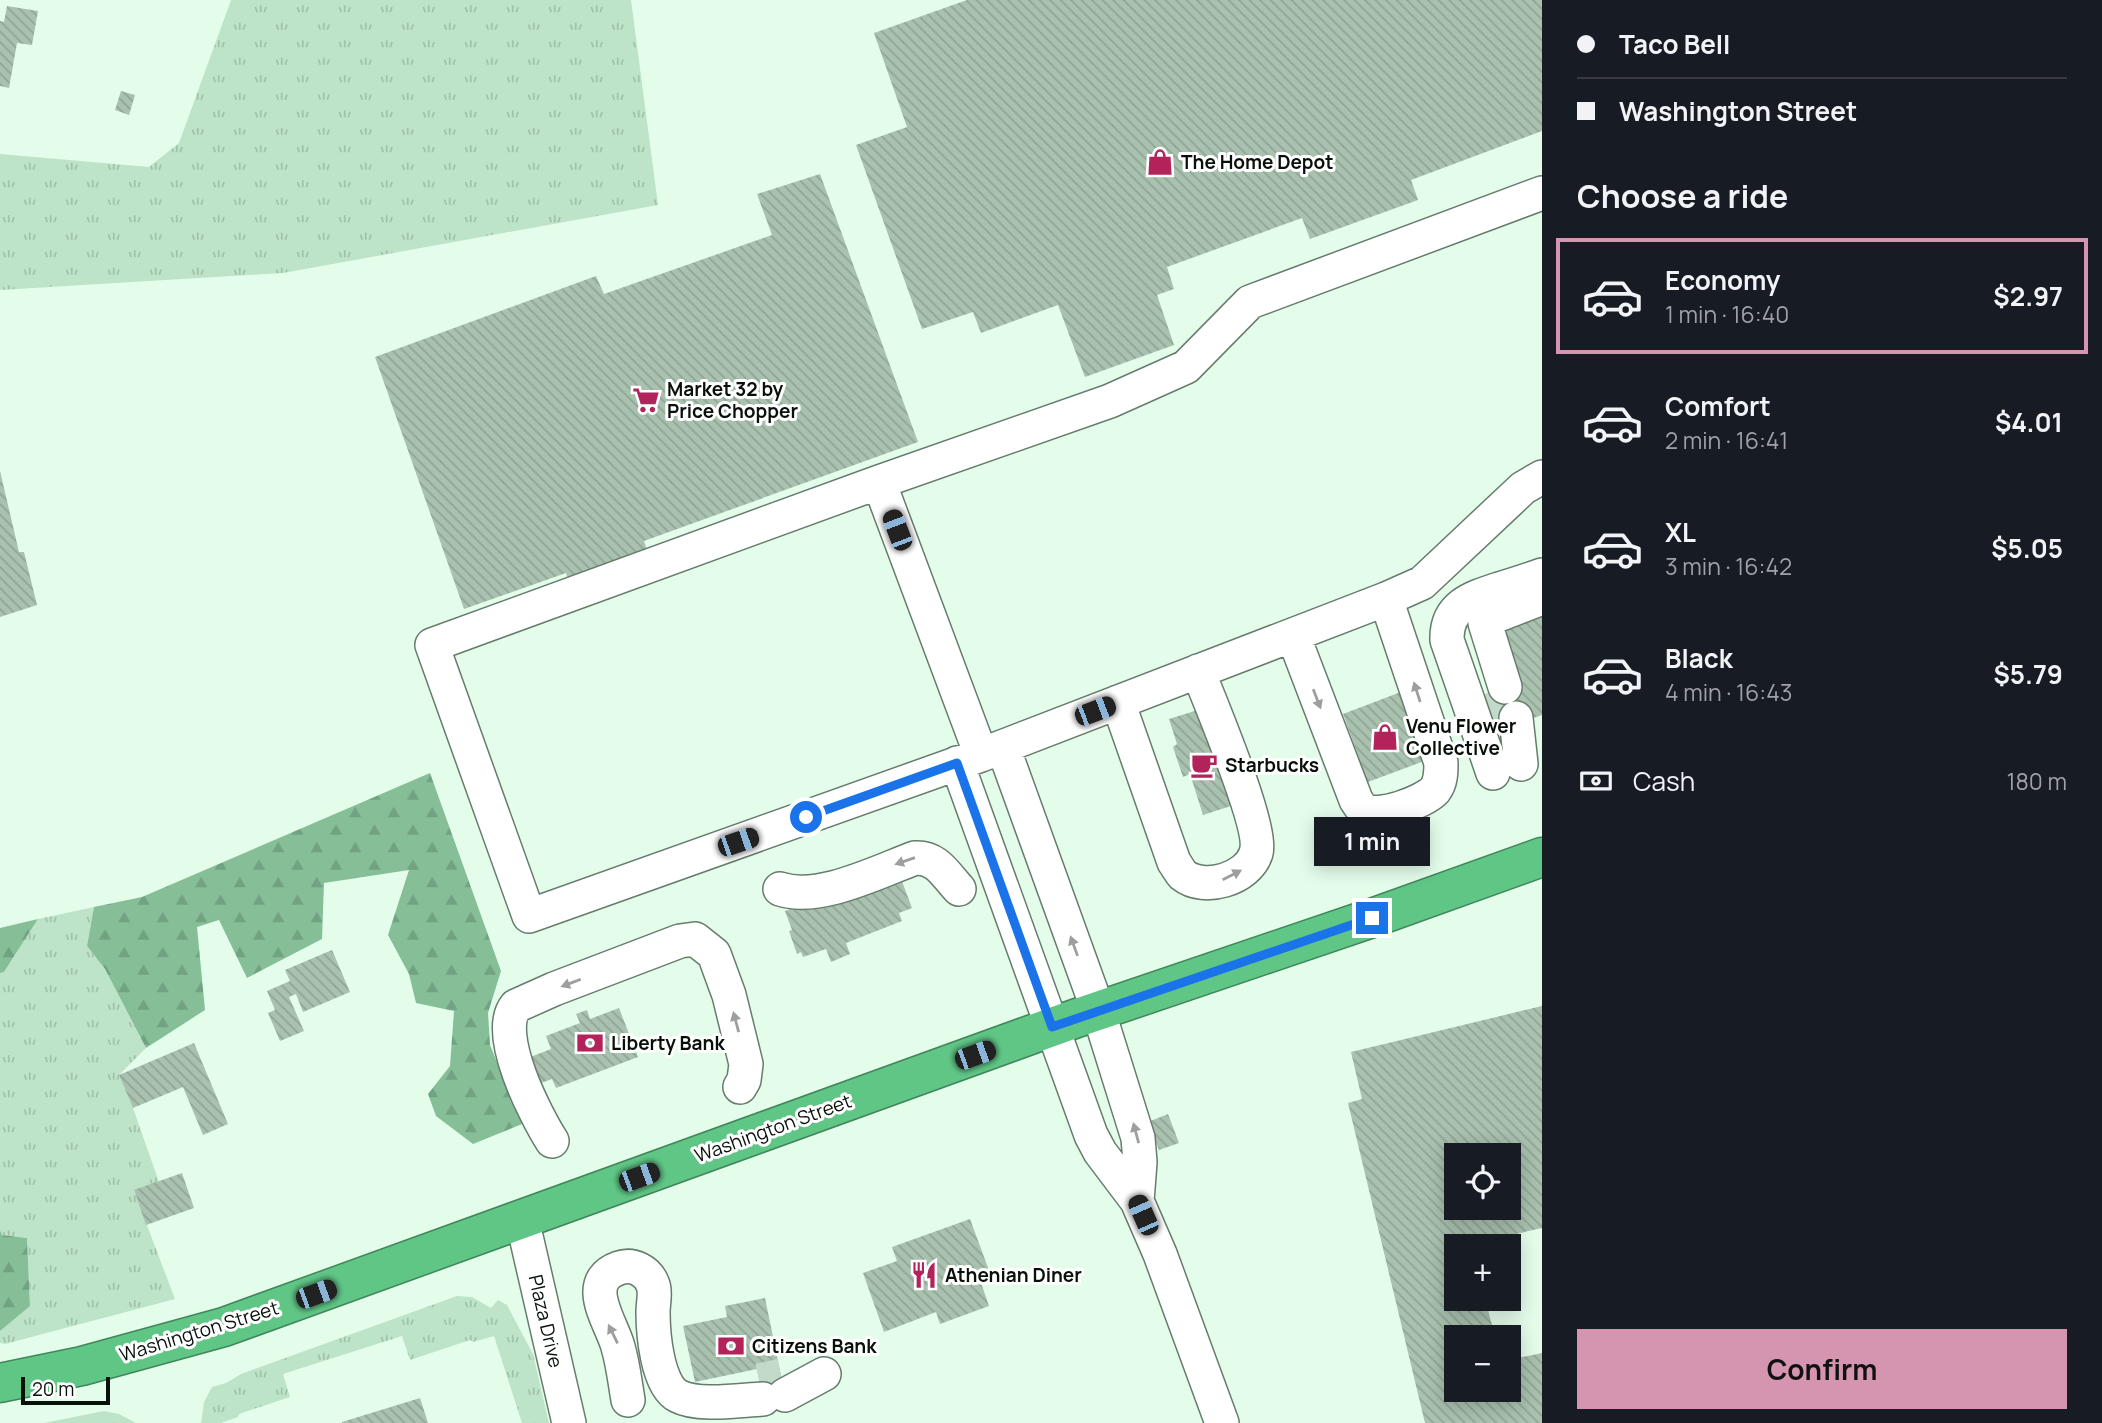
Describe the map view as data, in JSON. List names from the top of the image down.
{
  "streets": {
    "highway": ["Washington Street"],
    "street": ["Plaza Drive"]
  },
  "crossings": [
    ["Washington Street", "Plaza Drive"]
  ],
  "places": {
    "shop": ["The Home Depot", "Venu Flower Collective"],
    "supermarket": ["Market 32 by Price Chopper"],
    "cafe": ["Starbucks"],
    "bank": ["Liberty Bank", "Citizens Bank"],
    "restaurant": ["Athenian Diner"]
  },
  "scale_bar": "20 m",
  "page": {
    "banner": ["Taco Bell", "Washington Street"],
    "heading": "Choose a ride",
    "list": [
      {
        "name": "Economy",
        "note": "1 min · 16:40",
        "value": "$2.97"
      },
      {
        "name": "Comfort",
        "note": "2 min · 16:41",
        "value": "$4.01"
      },
      {
        "name": "XL",
        "note": "3 min · 16:42",
        "value": "$5.05"
      },
      {
        "name": "Black",
        "note": "4 min · 16:43",
        "value": "$5.79"
      }
    ],
    "pay": ["Cash", "180 m"],
    "bubble": "1 min",
    "map_buttons": ["+", "−"],
    "buttons": "Confirm",
    "scale": "20 m"
  }
}
